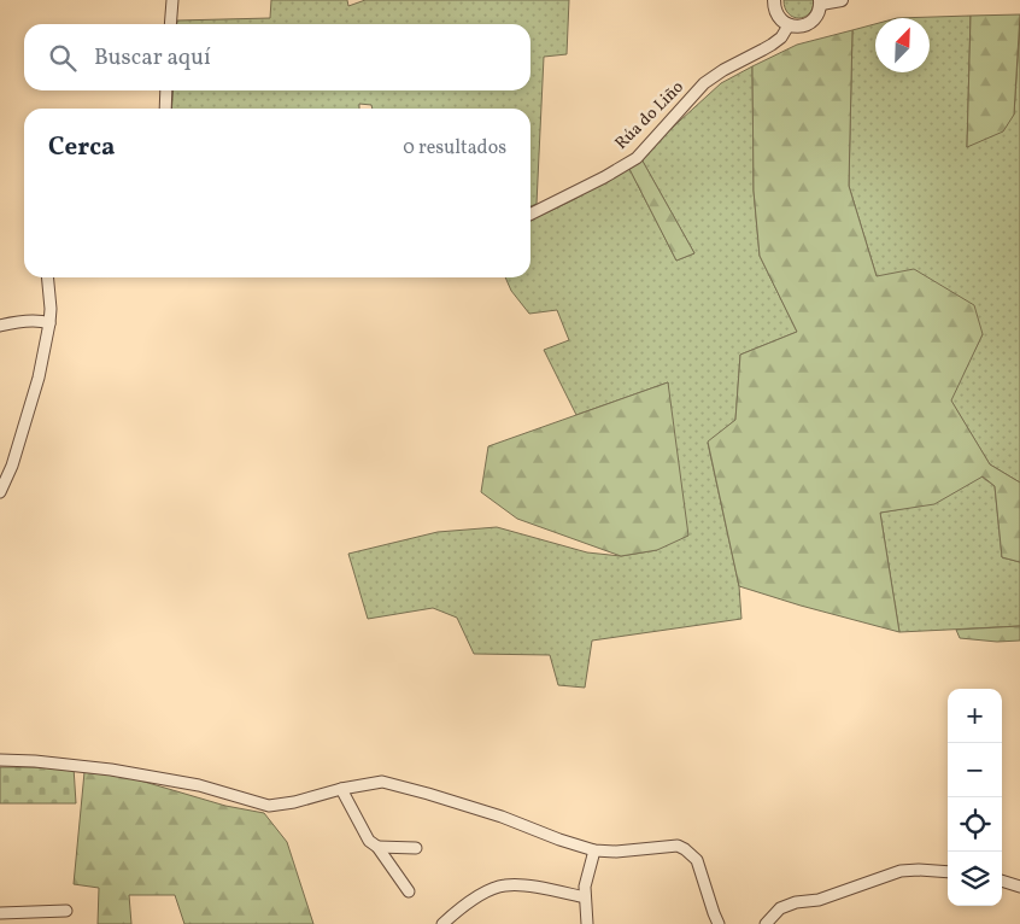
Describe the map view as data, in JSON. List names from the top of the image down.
{
  "streets": {
    "street": ["Rúa do Liño"]
  },
  "north": "top right",
  "page": {
    "search": "Buscar aquí",
    "heading": ["Cerca", "0 resultados"],
    "map_buttons": ["+", "−"]
  }
}
